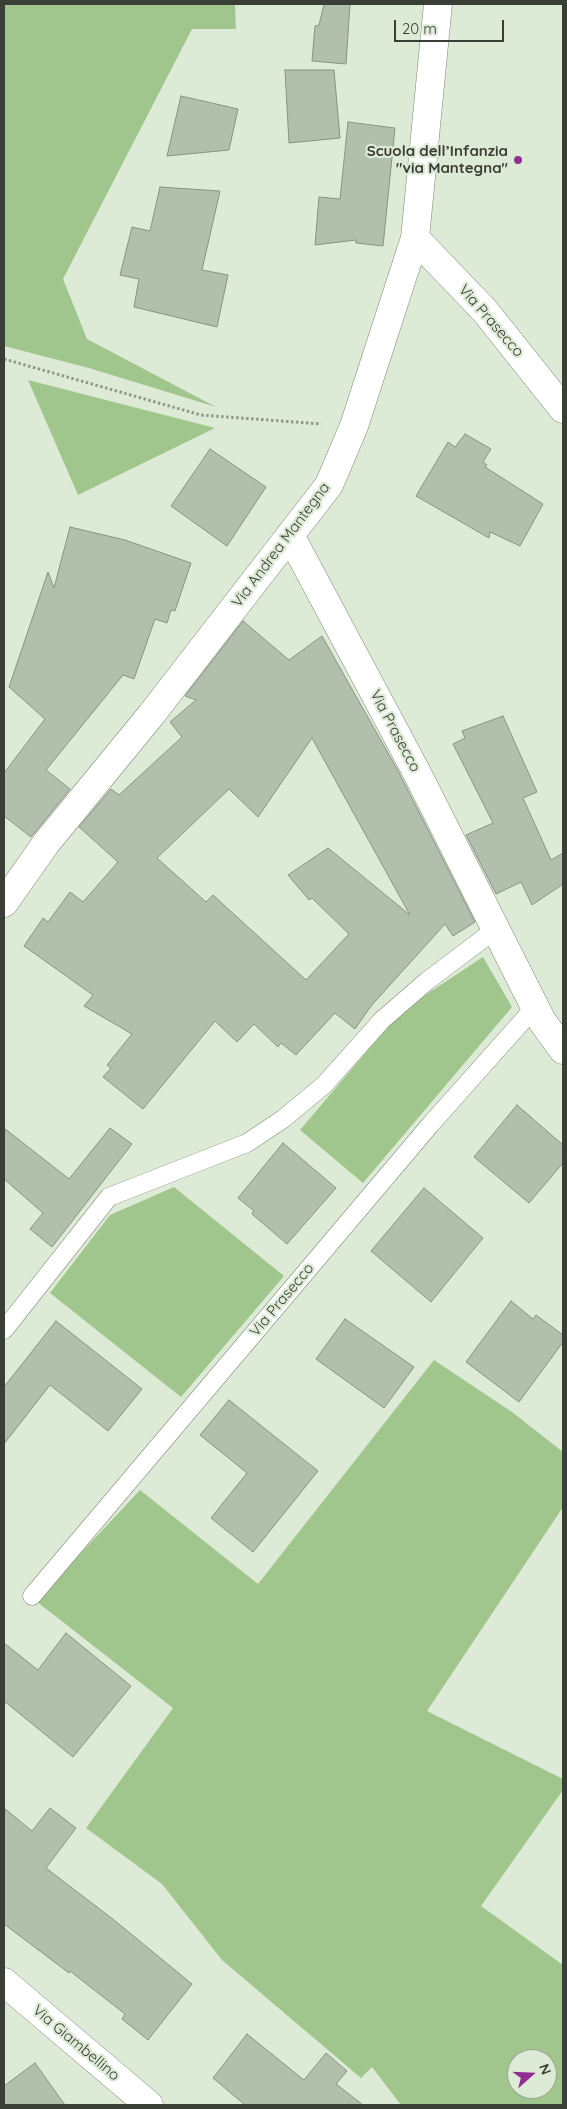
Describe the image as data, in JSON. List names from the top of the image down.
{
  "streets": {
    "street": ["Via Prasecco", "Via Andrea Mantegna", "Via Giambellino"]
  },
  "crossings": [
    ["Via Prasecco", "Via Andrea Mantegna"]
  ],
  "places": ["Scuola dell’Infanzia \"via Mantegna\""],
  "scale_bar": "20 m",
  "north": "right"
}
